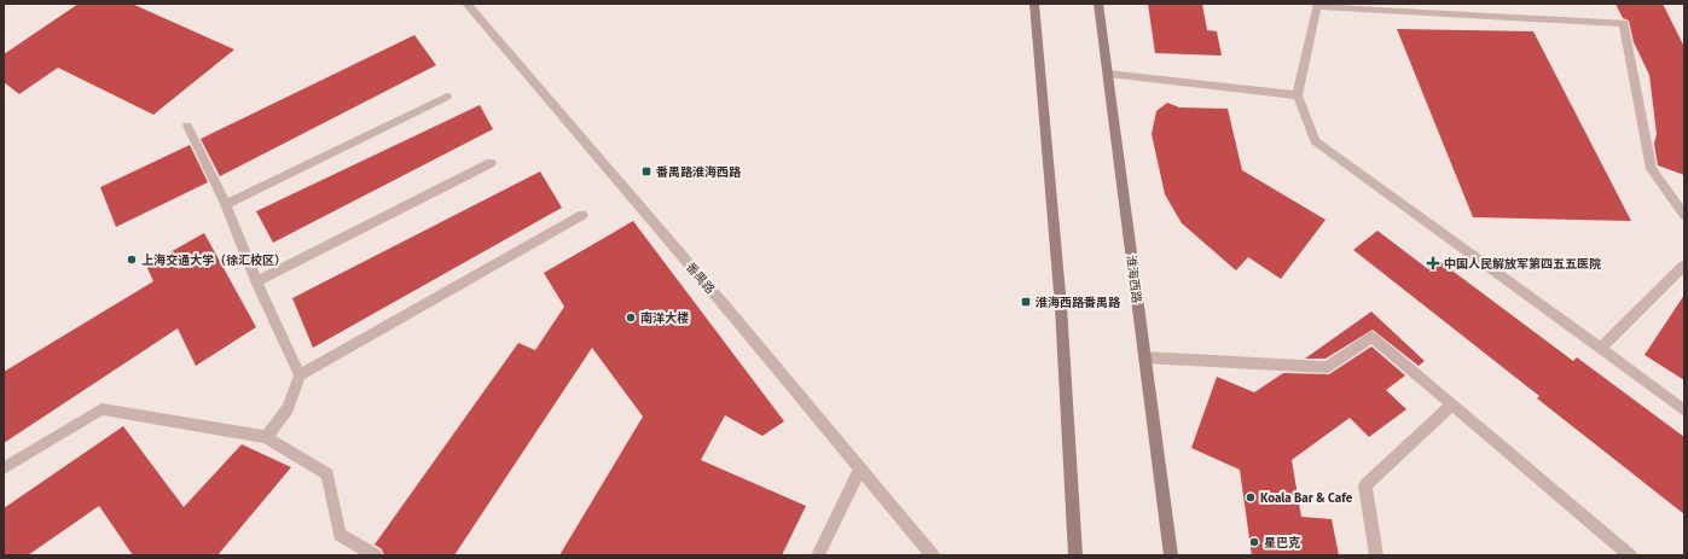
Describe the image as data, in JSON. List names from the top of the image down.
{
  "streets": {
    "main road": ["淮海西路"],
    "street": ["番禺路"]
  },
  "places": {
    "transit": ["番禺路淮海西路", "淮海西路番禺路"],
    "other": [
      "上海交通大学（徐汇校区）",
      "南洋大楼",
      "Koala Bar & Cafe",
      "星巴克"
    ],
    "health": ["中国人民解放军第四五五医院"]
  }
}
